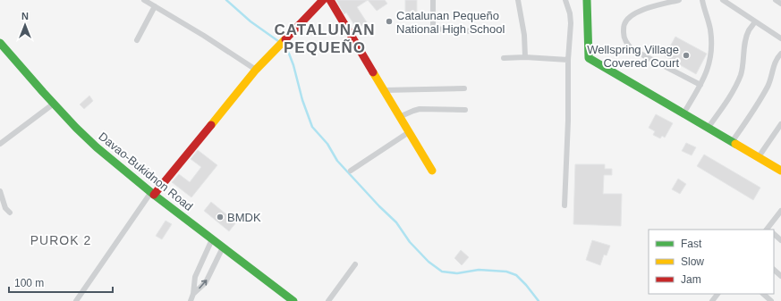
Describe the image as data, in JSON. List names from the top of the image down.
{
  "streets": {
    "main road": ["Davao-Bukidnon Road"]
  },
  "districts": ["CATALUNAN PEQUEÑO", "PUROK 2"],
  "places": ["Catalunan Pequeño National High School", "Wellspring Village Covered Court", "BMDK"],
  "legend": ["Fast", "Slow", "Jam"],
  "scale_bar": "100 m",
  "north": "top"
}
